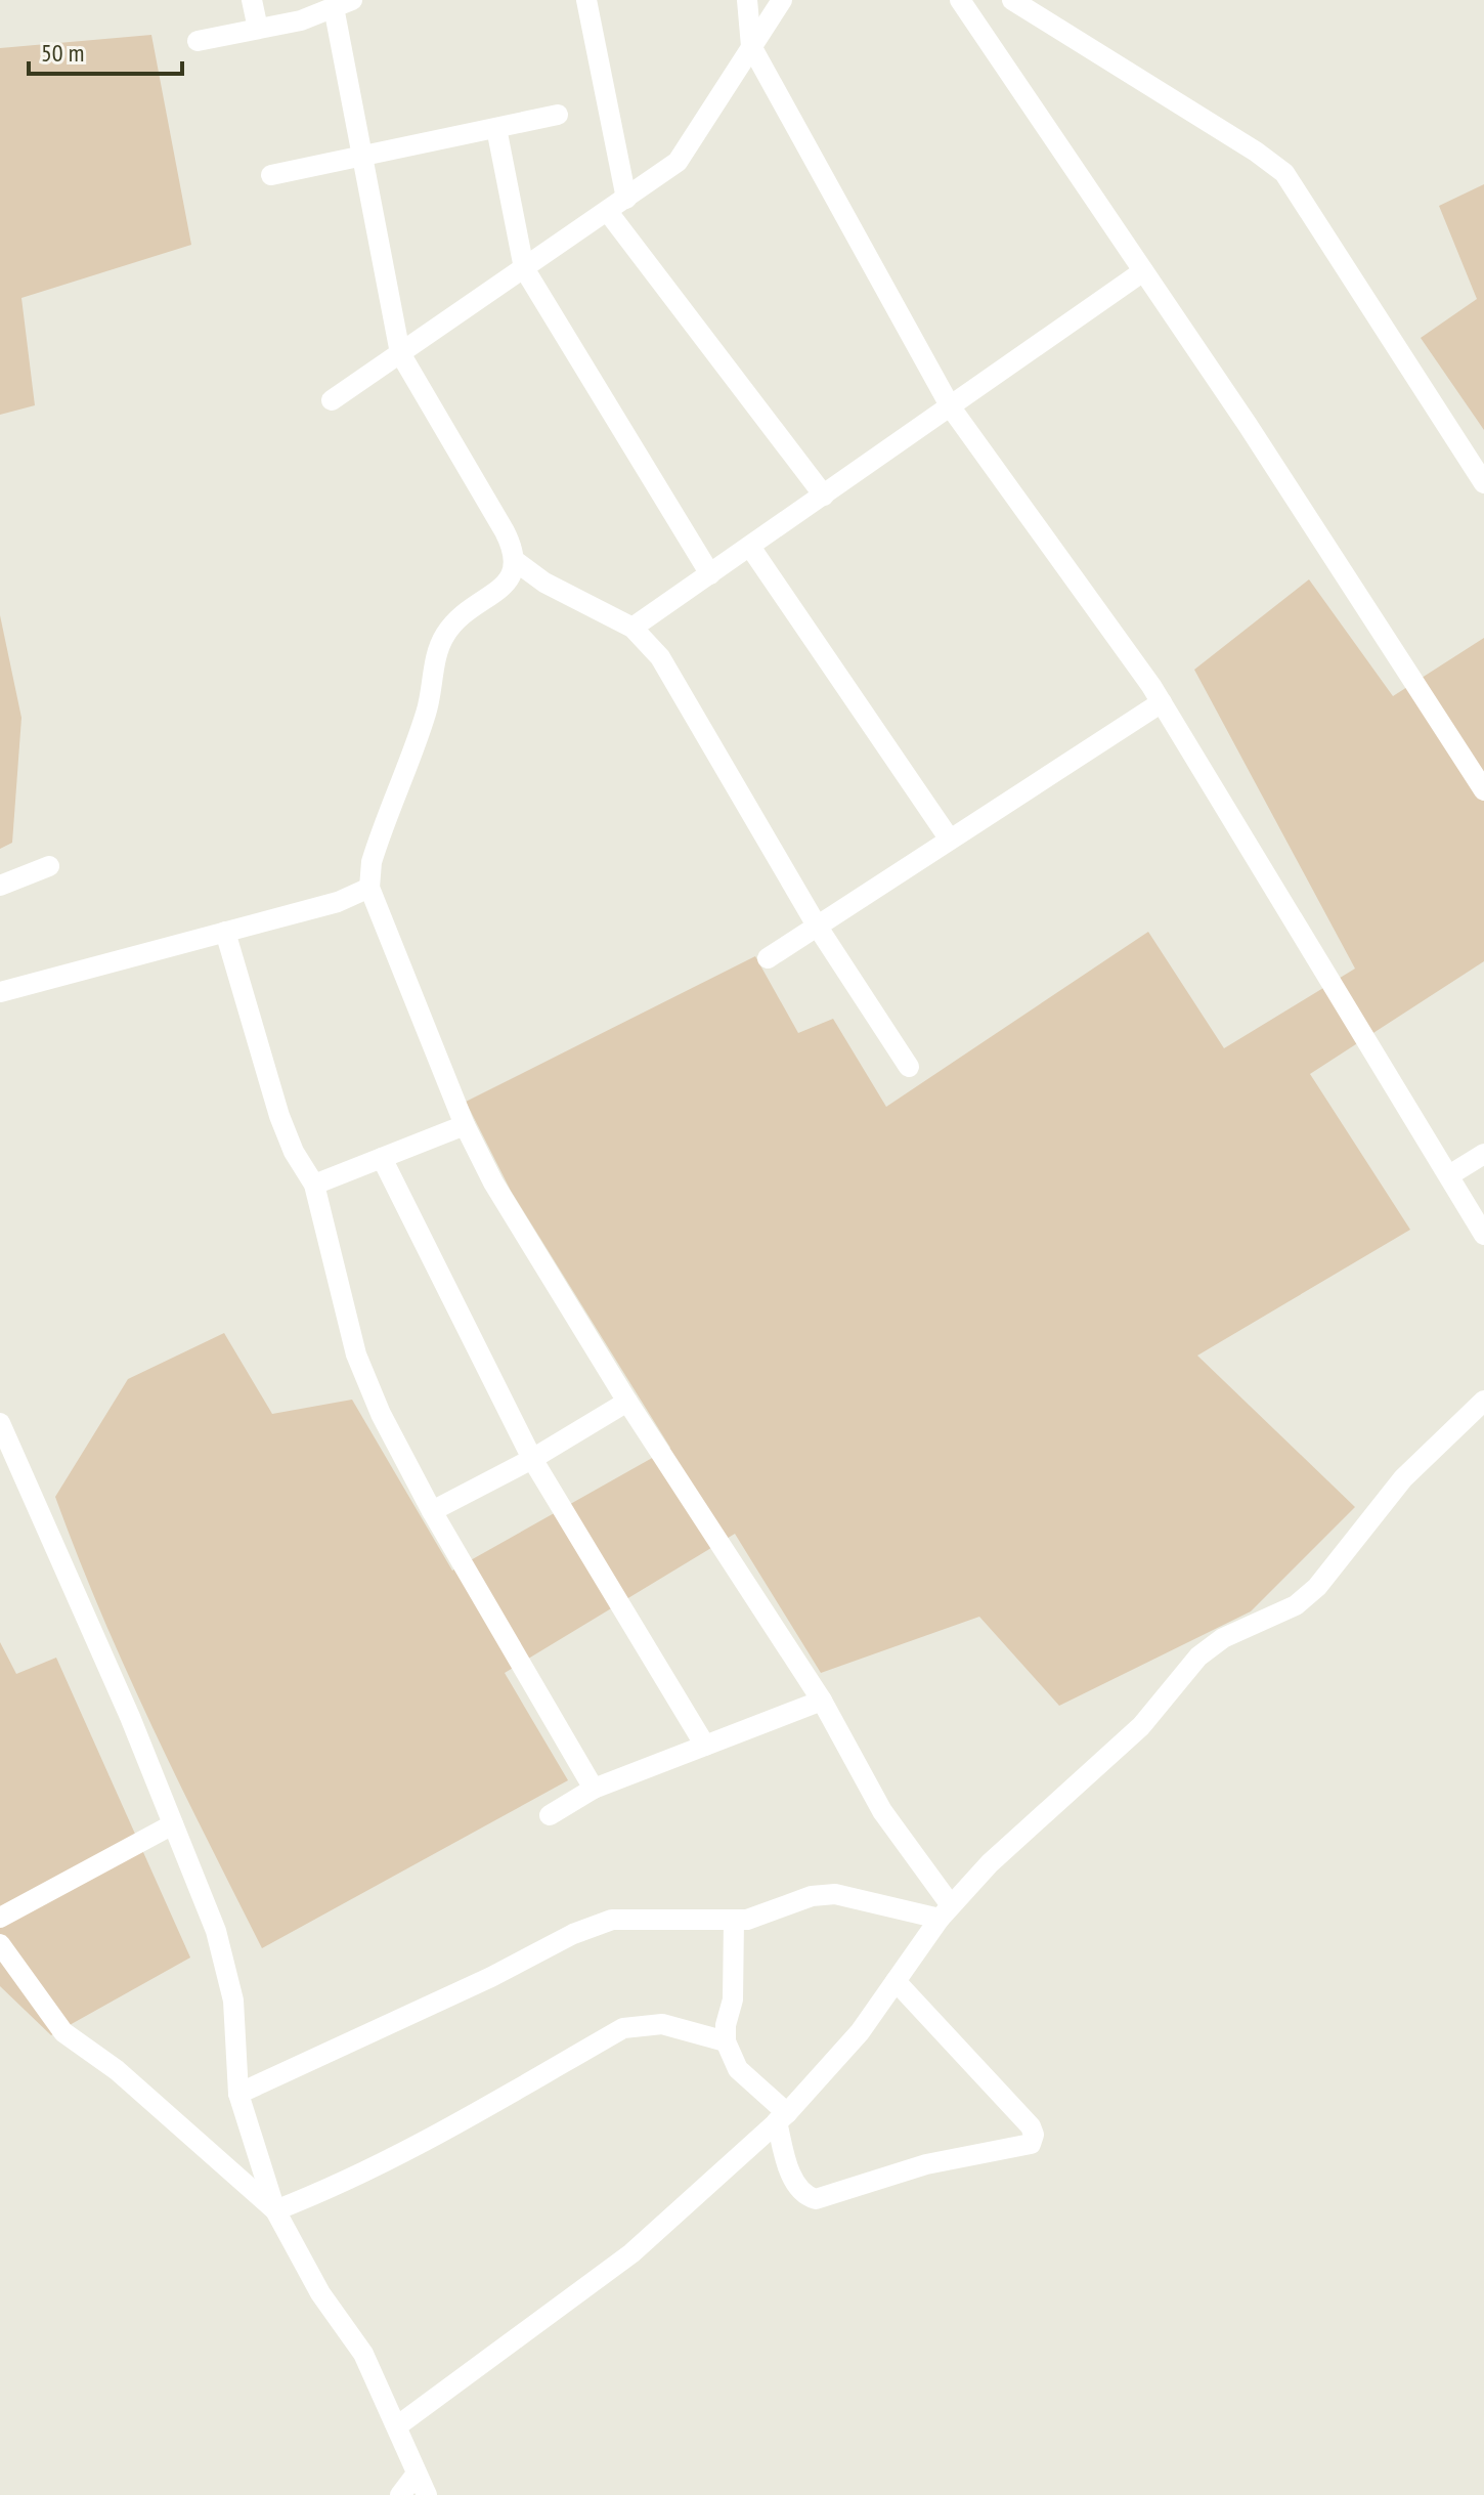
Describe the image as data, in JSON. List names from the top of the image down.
{
  "scale_bar": "50 m"
}
